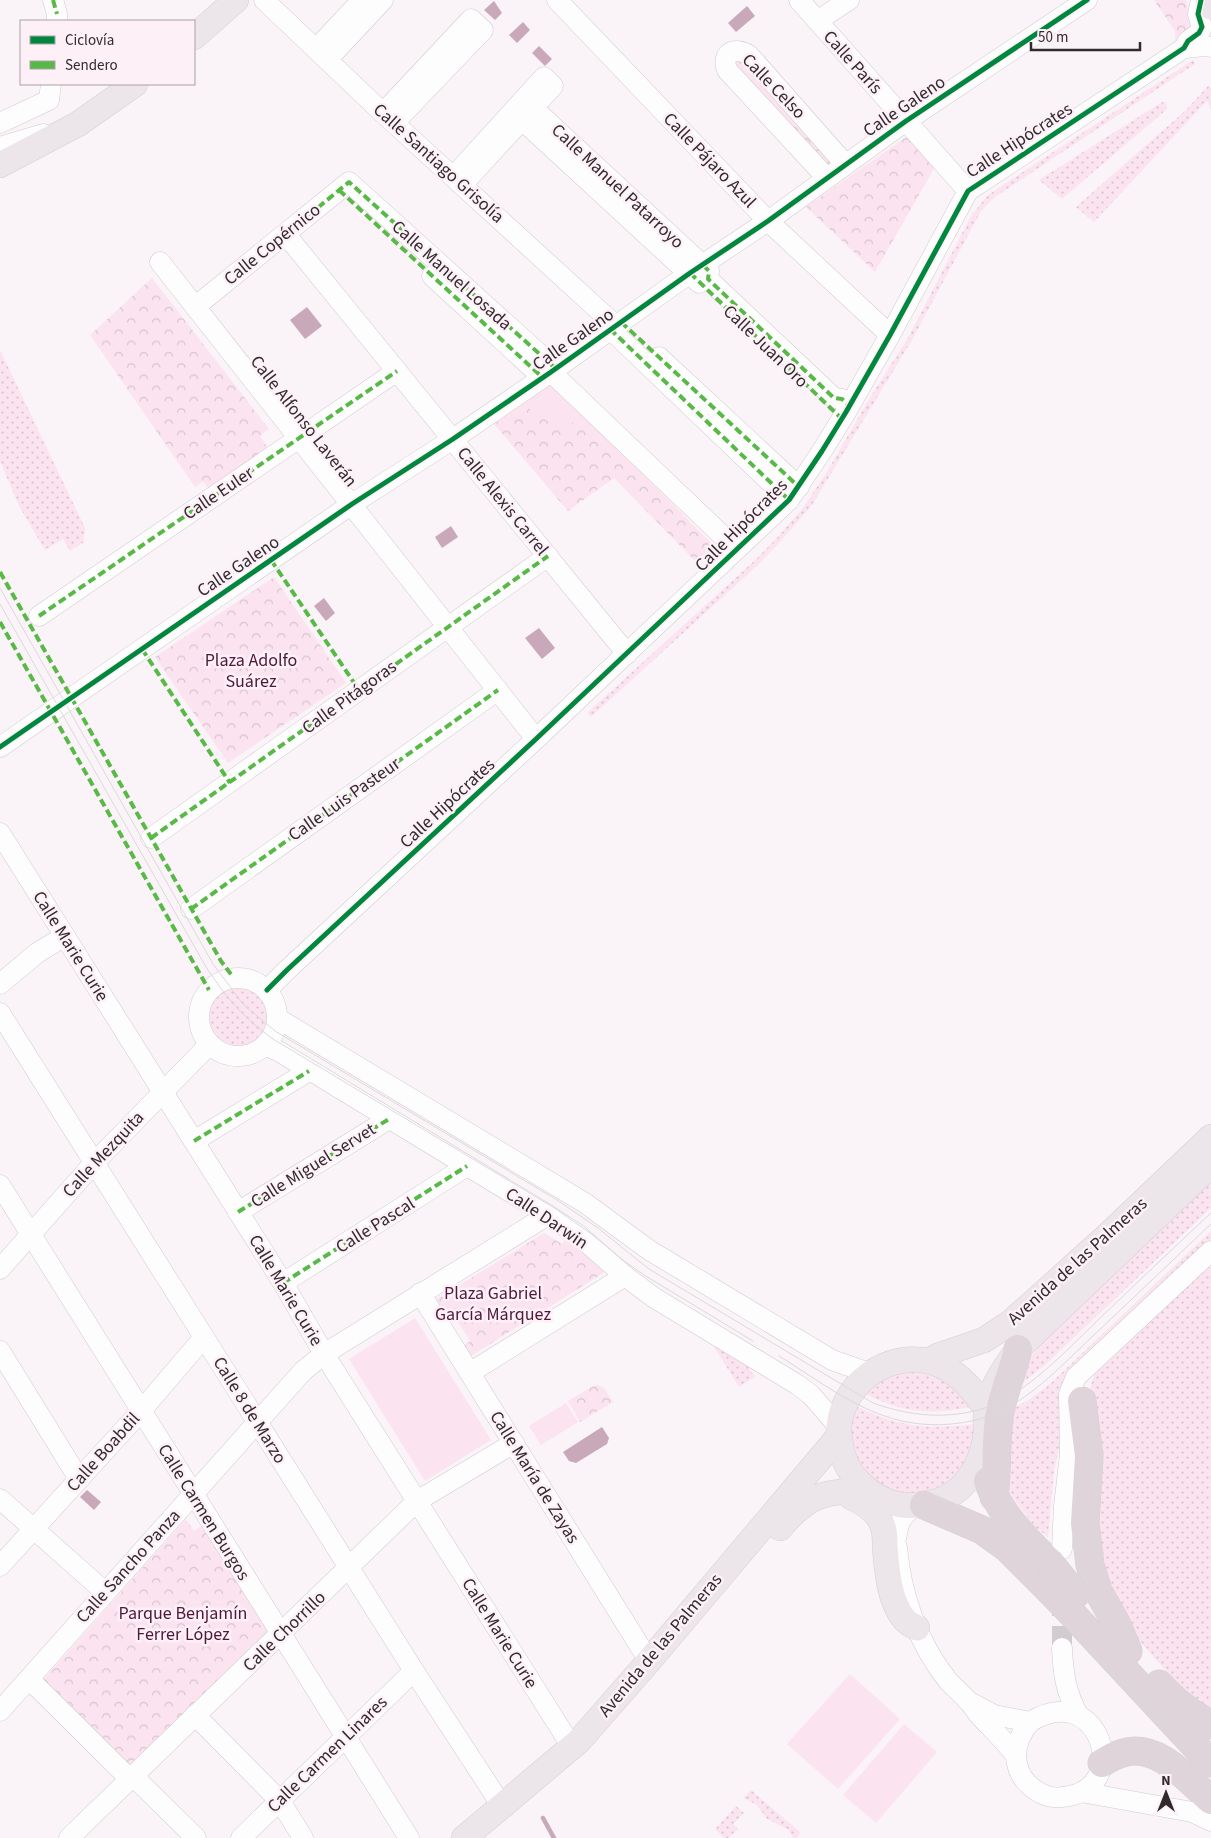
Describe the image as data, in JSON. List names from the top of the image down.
{
  "streets": {
    "main road": ["Avenida de las Palmeras"],
    "street": [
      "Calle París",
      "Calle Celso",
      "Calle Galeno",
      "Calle Hipócrates",
      "Calle Pájaro Azul",
      "Calle Santiago Grisolía",
      "Calle Manuel Patarroyo",
      "Calle Copérnico",
      "Calle Manuel Losada",
      "Calle Juan Oro",
      "Calle Alfonso Laverán",
      "Calle Euler",
      "Calle Alexis Carrel",
      "Calle Pitágoras",
      "Calle Luis Pasteur",
      "Calle Marie Curie",
      "Calle Mezquita",
      "Calle Miguel Servet",
      "Calle Darwin",
      "Calle Pascal",
      "Calle 8 de Marzo",
      "Calle Boabdil",
      "Calle María de Zayas",
      "Calle Carmen Burgos",
      "Calle Sancho Panza",
      "Calle Chorrillo",
      "Calle Carmen Linares"
    ]
  },
  "crossings": [
    ["Calle París", "Calle Galeno"],
    ["Calle París", "Calle Hipócrates"],
    ["Calle Celso", "Calle Galeno"],
    ["Calle Galeno", "Calle Pájaro Azul"],
    ["Calle Galeno", "Calle Santiago Grisolía"],
    ["Calle Galeno", "Calle Manuel Patarroyo"],
    ["Calle Galeno", "Calle Manuel Losada"],
    ["Calle Galeno", "Calle Juan Oro"],
    ["Calle Galeno", "Calle Alfonso Laverán"],
    ["Calle Galeno", "Calle Alexis Carrel"],
    ["Calle Hipócrates", "Calle Pájaro Azul"],
    ["Calle Hipócrates", "Calle Santiago Grisolía"],
    ["Calle Hipócrates", "Calle Juan Oro"],
    ["Calle Hipócrates", "Calle Alfonso Laverán"],
    ["Calle Hipócrates", "Calle Alexis Carrel"],
    ["Calle Hipócrates", "Calle Mezquita"],
    ["Calle Hipócrates", "Calle Darwin"],
    ["Calle Manuel Patarroyo", "Calle Juan Oro"],
    ["Calle Copérnico", "Calle Manuel Losada"],
    ["Calle Copérnico", "Calle Alfonso Laverán"],
    ["Calle Copérnico", "Calle Alexis Carrel"],
    ["Calle Alfonso Laverán", "Calle Euler"],
    ["Calle Alfonso Laverán", "Calle Pitágoras"],
    ["Calle Alfonso Laverán", "Calle Luis Pasteur"],
    ["Calle Euler", "Calle Alexis Carrel"],
    ["Calle Alexis Carrel", "Calle Pitágoras"],
    ["Calle Marie Curie", "Calle Mezquita"],
    ["Calle Marie Curie", "Calle Miguel Servet"],
    ["Calle Marie Curie", "Calle Pascal"],
    ["Calle Marie Curie", "Avenida de las Palmeras"],
    ["Calle Marie Curie", "Calle Sancho Panza"],
    ["Calle Marie Curie", "Calle Chorrillo"],
    ["Calle Mezquita", "Calle Darwin"],
    ["Calle Mezquita", "Calle 8 de Marzo"],
    ["Calle Mezquita", "Calle Carmen Burgos"],
    ["Calle Miguel Servet", "Calle Darwin"],
    ["Calle Darwin", "Calle Pascal"],
    ["Calle Darwin", "Avenida de las Palmeras"],
    ["Calle Darwin", "Calle Sancho Panza"],
    ["Avenida de las Palmeras", "Calle 8 de Marzo"],
    ["Avenida de las Palmeras", "Calle María de Zayas"],
    ["Calle 8 de Marzo", "Calle Boabdil"],
    ["Calle 8 de Marzo", "Calle Sancho Panza"],
    ["Calle 8 de Marzo", "Calle Chorrillo"],
    ["Calle 8 de Marzo", "Calle Carmen Linares"],
    ["Calle Boabdil", "Calle Carmen Burgos"],
    ["Calle María de Zayas", "Calle Sancho Panza"],
    ["Calle María de Zayas", "Calle Chorrillo"],
    ["Calle Carmen Burgos", "Calle Sancho Panza"],
    ["Calle Carmen Burgos", "Calle Chorrillo"],
    ["Calle Carmen Burgos", "Calle Carmen Linares"]
  ],
  "parks": ["Plaza Adolfo Suárez", "Plaza Gabriel García Márquez", "Parque Benjamín Ferrer López"],
  "legend": ["Ciclovía", "Sendero"],
  "scale_bar": "50 m",
  "north": "top"
}
